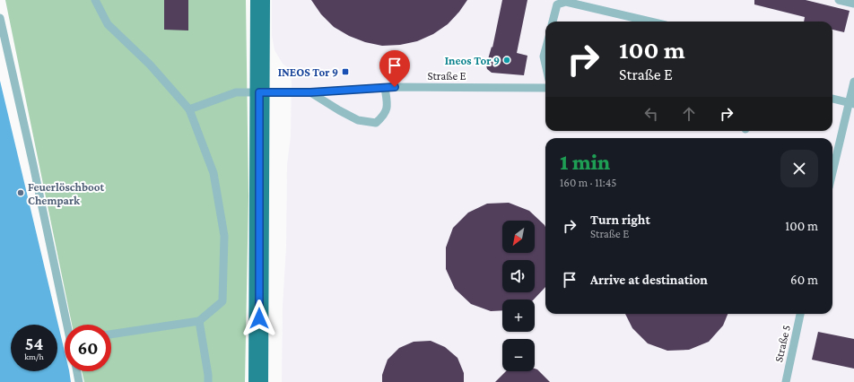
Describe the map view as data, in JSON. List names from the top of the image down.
{
  "streets": {
    "lane": ["Straße E", "Straße 5"]
  },
  "places": {
    "other": ["Ineos Tor 9", "Feuerlöschboot Chempark"],
    "transit": ["INEOS Tor 9"]
  },
  "north": "bottom left",
  "page": {
    "turn": ["100 m", "Straße E"],
    "heading": ["1 min", "160 m · 11:45"],
    "list": [
      {
        "name": "Turn right",
        "note": "Straße E",
        "value": "100 m"
      },
      {
        "name": "Arrive at destination",
        "value": "60 m"
      }
    ],
    "map_buttons": ["+", "−"],
    "speed": "54 km/h",
    "limit": "60"
  }
}
